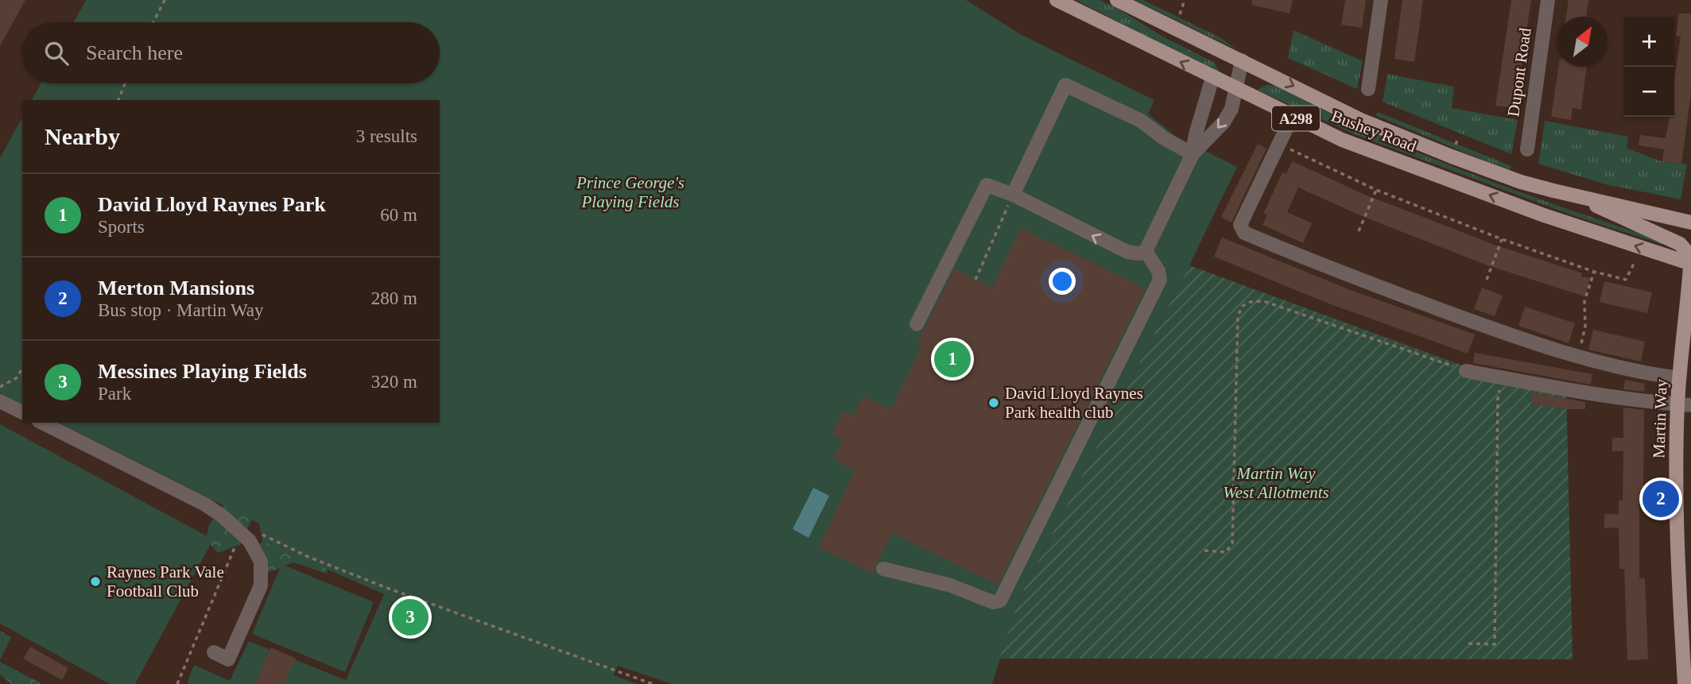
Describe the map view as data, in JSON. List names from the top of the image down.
{
  "streets": {
    "main road": ["A298", "Bushey Road", "Martin Way"],
    "street": ["Dupont Road"]
  },
  "crossings": [
    ["Bushey Road", "Martin Way"]
  ],
  "parks": ["Prince George's Playing Fields", "Martin Way West Allotments"],
  "places": ["David Lloyd Raynes Park health club", "Raynes Park Vale Football Club"],
  "north": "top right",
  "page": {
    "map_buttons": ["+", "−"],
    "search": "Search here",
    "heading": ["Nearby", "3 results"],
    "list": [
      {
        "mark": "1",
        "name": "David Lloyd Raynes Park",
        "note": "Sports",
        "value": "60 m"
      },
      {
        "mark": "2",
        "name": "Merton Mansions",
        "note": "Bus stop · Martin Way",
        "value": "280 m"
      },
      {
        "mark": "3",
        "name": "Messines Playing Fields",
        "note": "Park",
        "value": "320 m"
      }
    ],
    "pins": ["1", "2", "3"]
  }
}
